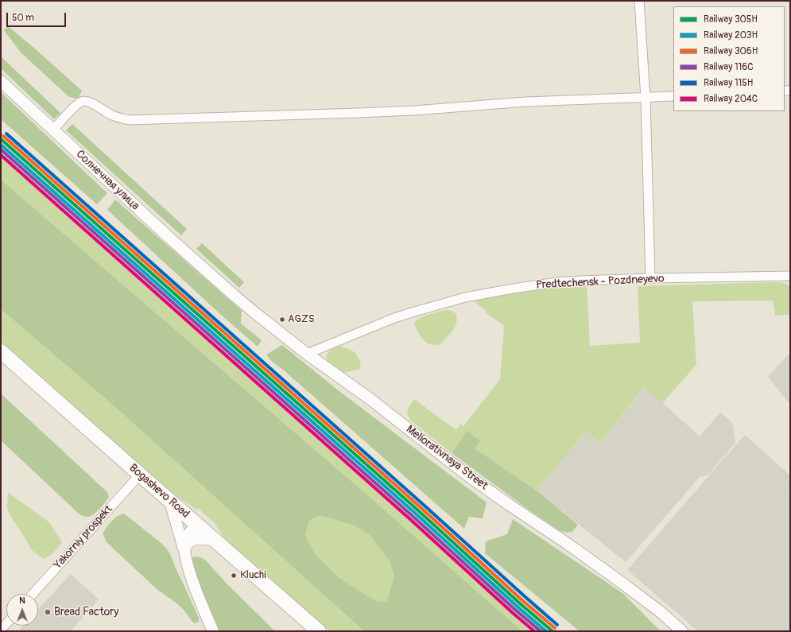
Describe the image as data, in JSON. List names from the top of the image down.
{
  "streets": {
    "main road": ["Bogashevo Road"],
    "street": [
      "Солнечная улица",
      "Predtechensk - Pozdneyevo",
      "Meliorativnaya Street",
      "Yakorniy prospekt"
    ]
  },
  "crossings": [
    ["Солнечная улица", "Meliorativnaya Street"],
    ["Predtechensk - Pozdneyevo", "Meliorativnaya Street"],
    ["Bogashevo Road", "Yakorniy prospekt"]
  ],
  "places": ["AGZS", "Kluchi", "Bread Factory"],
  "lines": [
    "rail line 115Н",
    "rail line 306Н",
    "rail line 305Н",
    "rail line 203Н",
    "rail line 116С",
    "rail line 204С"
  ],
  "legend": [
    "Railway 305Н",
    "Railway 203Н",
    "Railway 306Н",
    "Railway 116С",
    "Railway 115Н",
    "Railway 204С"
  ],
  "scale_bar": "50 m",
  "north": "top"
}
